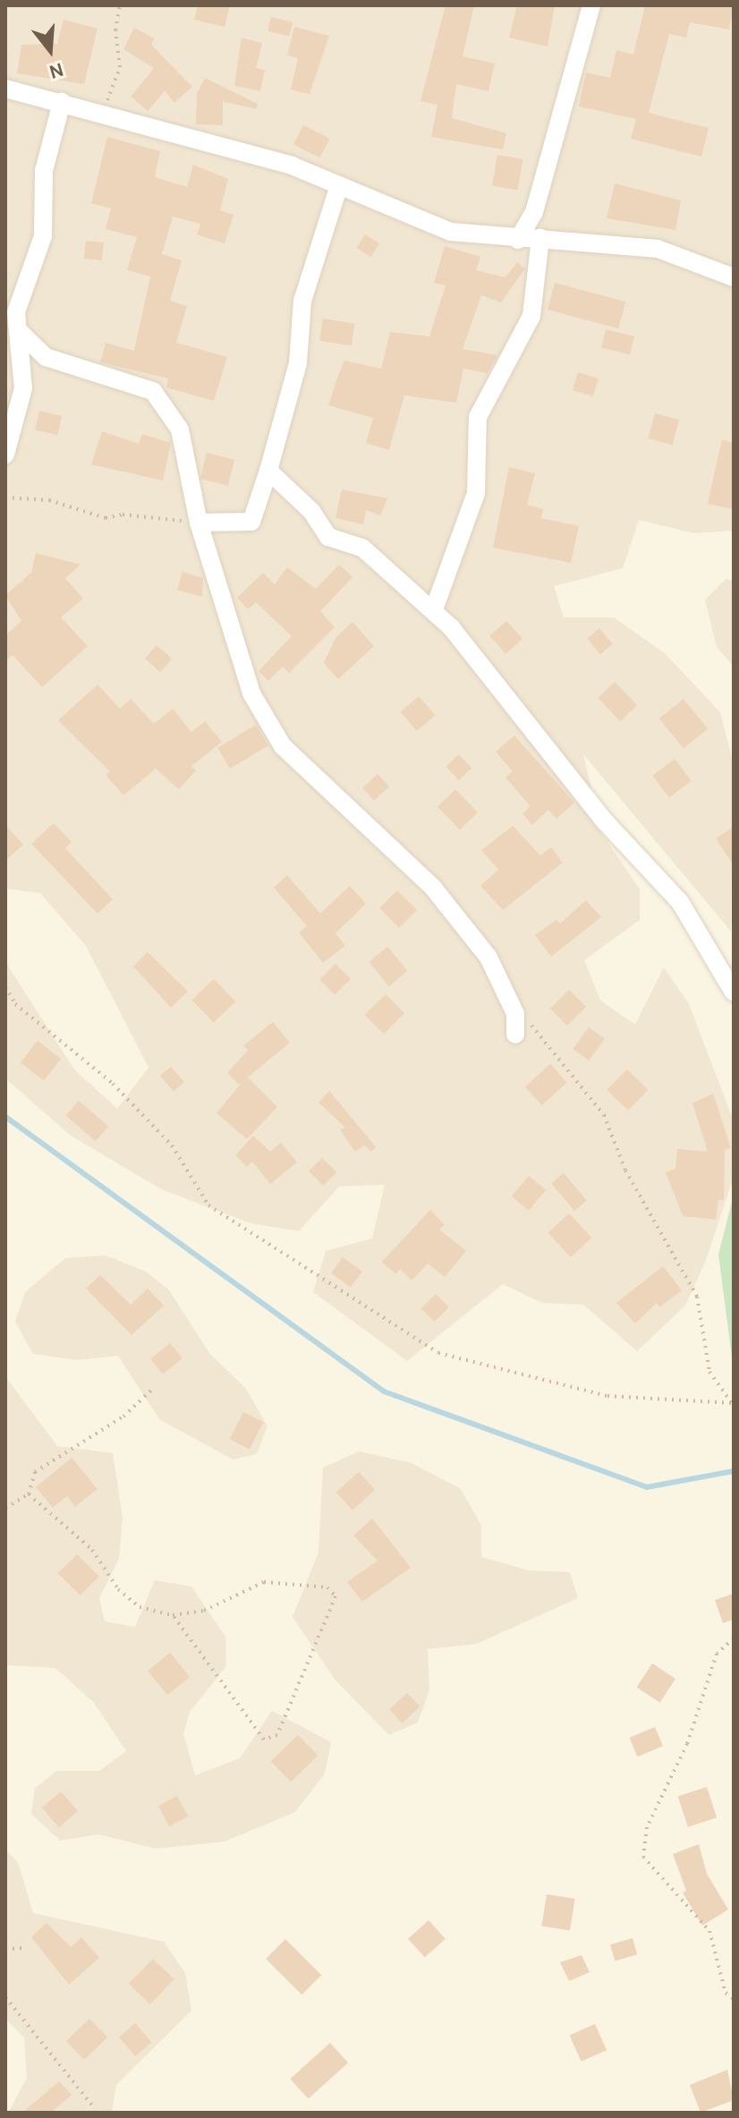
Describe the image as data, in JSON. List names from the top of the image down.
{
  "north": "bottom"
}
